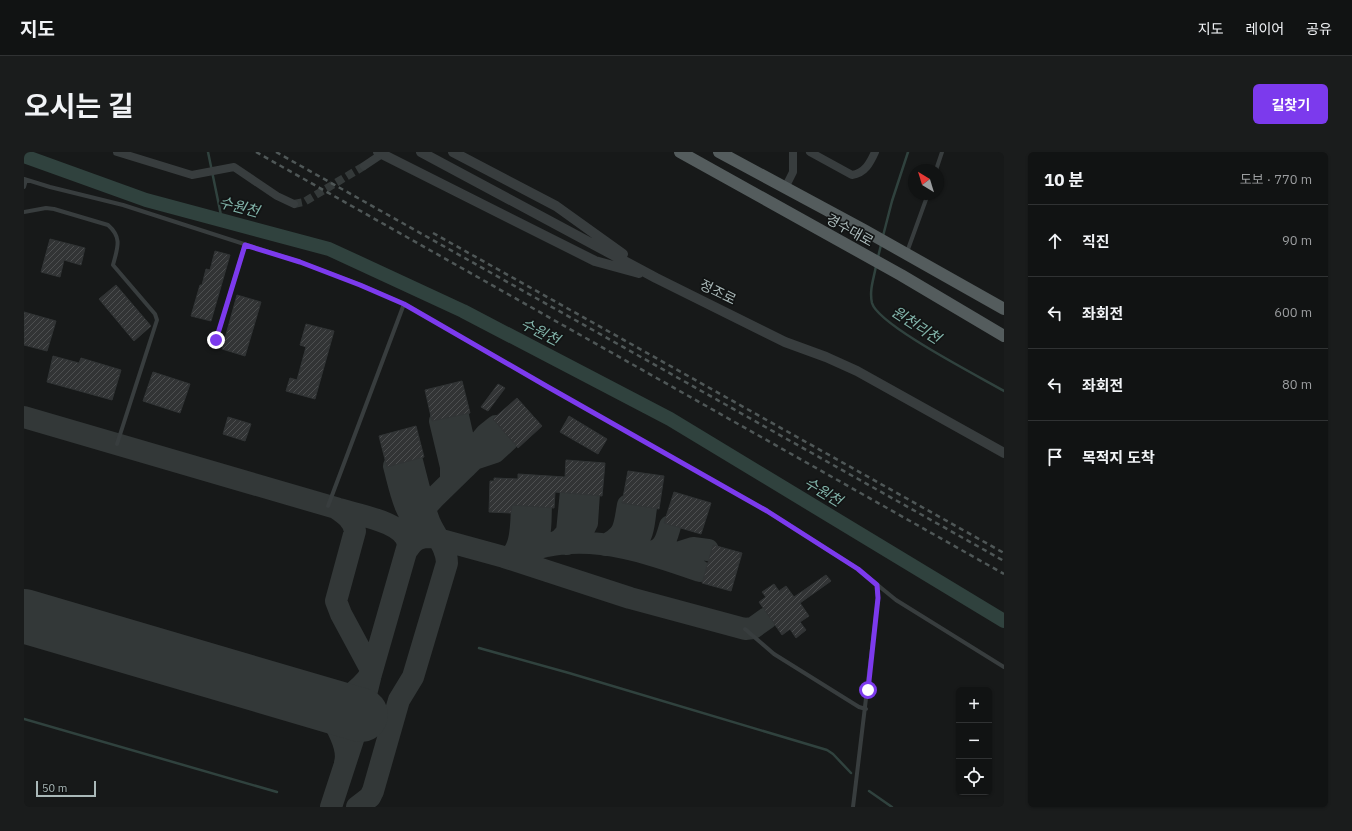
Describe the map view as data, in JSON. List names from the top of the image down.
{
  "streets": {
    "main road": ["경수대로"],
    "street": ["정조로"]
  },
  "water": ["수원천", "원천리천"],
  "scale_bar": "50 m",
  "north": "top left",
  "page": {
    "header": "지도",
    "nav": ["지도", "레이어", "공유"],
    "title": "오시는 길",
    "buttons": "길찾기",
    "heading": ["10 분", "도보 · 770 m"],
    "list": [
      ["직진", "90 m"],
      ["좌회전", "600 m"],
      ["좌회전", "80 m"],
      "목적지 도착"
    ],
    "map_buttons": ["+", "−"],
    "scale": "50 m"
  }
}
